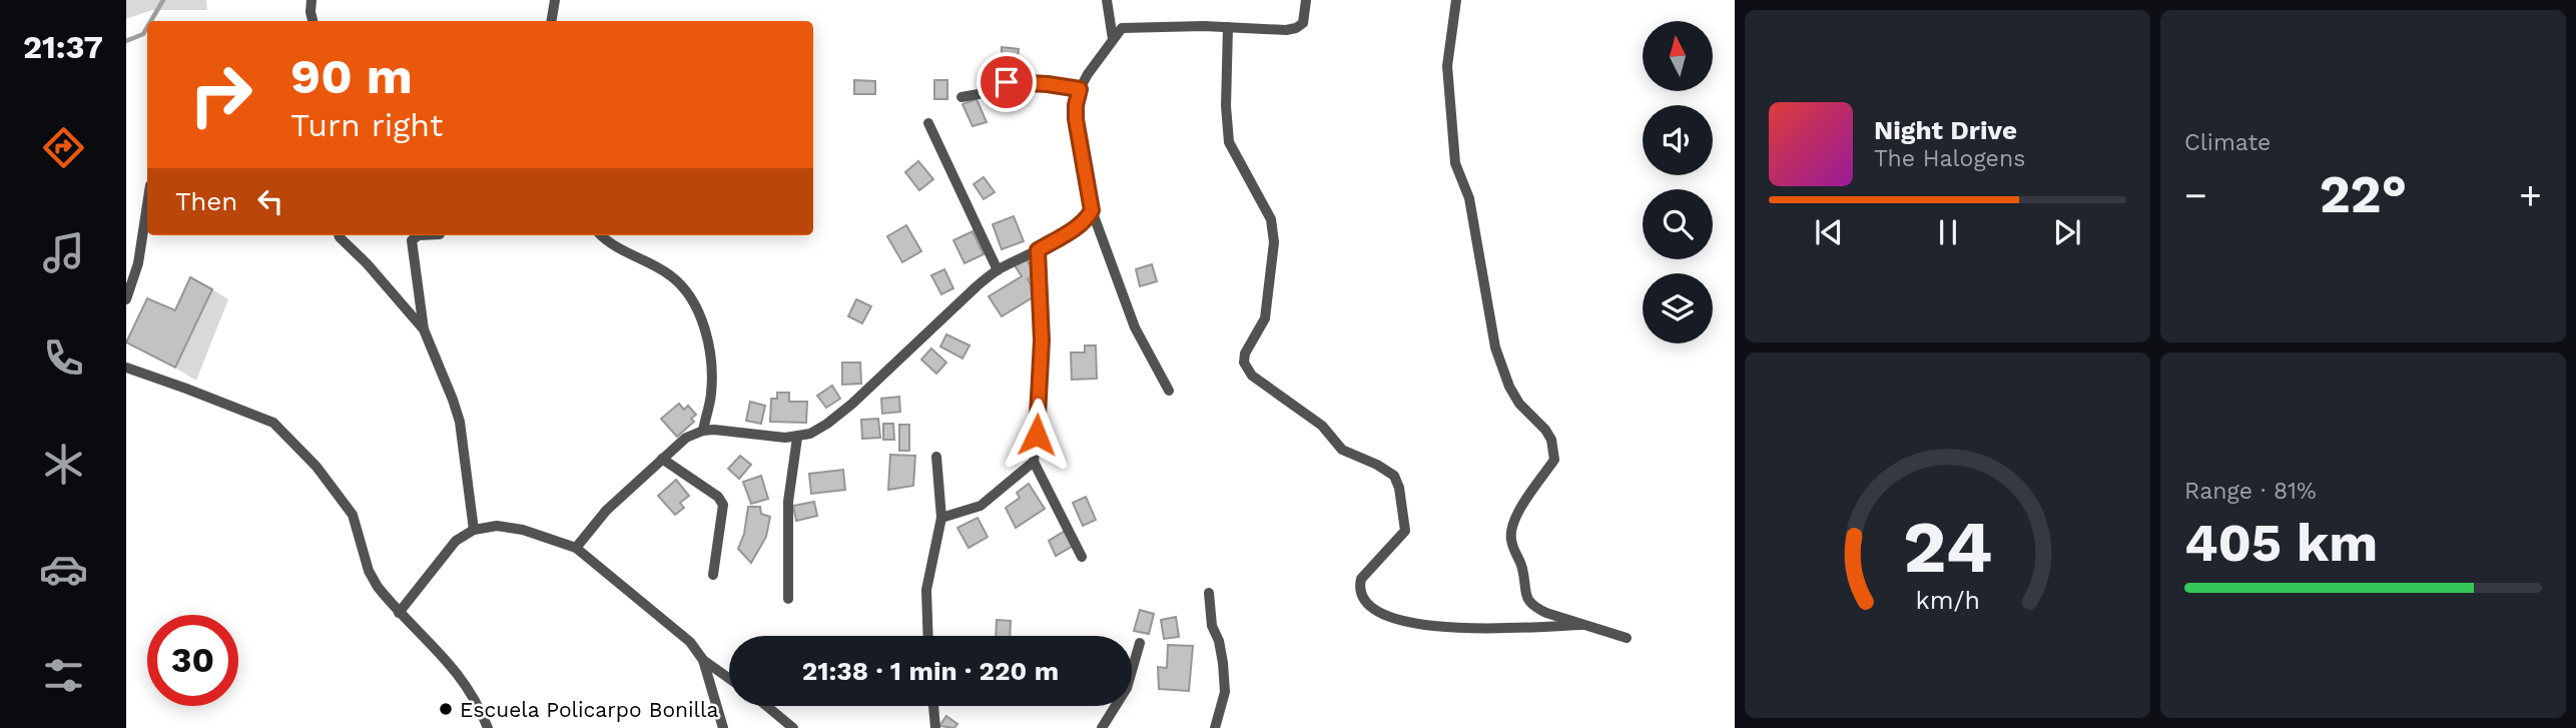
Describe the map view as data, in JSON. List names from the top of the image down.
{
  "places": ["Escuela Policarpo Bonilla"],
  "north": "top",
  "page": {
    "tabs": "21:37",
    "tile": [
      "Climate",
      ["Range · 81%", "405 km"]
    ],
    "turn": ["90 m", "Turn right"],
    "song": ["Night Drive", "The Halogens"],
    "heat": ["−", "22°", "+"],
    "then": "Then",
    "limit": "30",
    "trip": "21:38 · 1 min · 220 m",
    "gauge": ["24", "km/h"]
  }
}
